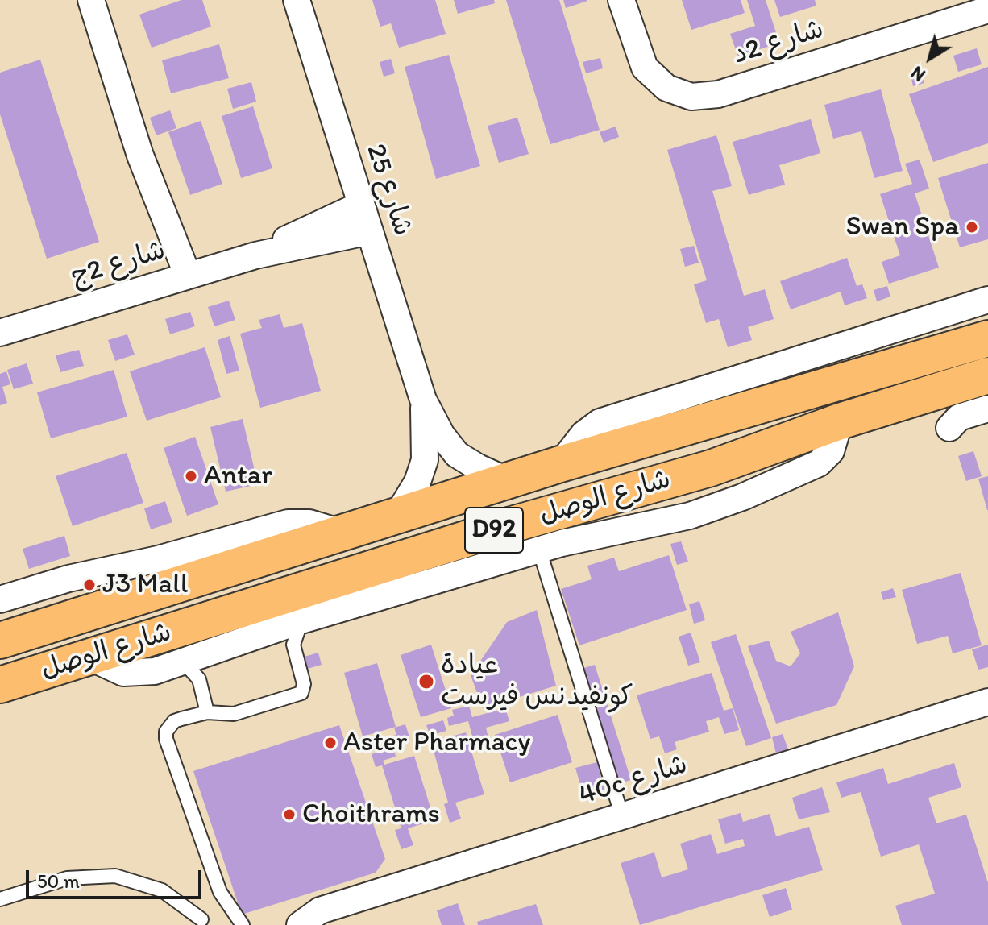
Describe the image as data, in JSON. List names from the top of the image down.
{
  "streets": {
    "main road": ["شارع الوصل", "D92"],
    "street": [
      "شارع 2د",
      "شارع 25",
      "شارع 2ج",
      "40c شارع"
    ]
  },
  "crossings": [
    ["شارع 25", "شارع 2ج"],
    ["شارع 25", "شارع الوصل"]
  ],
  "places": [
    "Swan Spa",
    "Antar",
    "J3 Mall",
    "عيادة كونفيدنس فيرست",
    "Aster Pharmacy",
    "Choithrams"
  ],
  "scale_bar": "50 m",
  "north": "bottom left"
}
